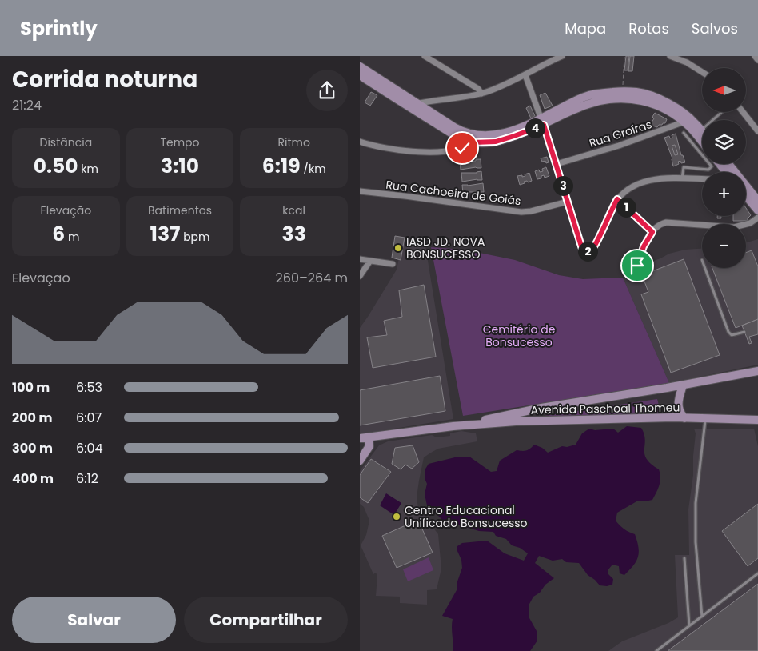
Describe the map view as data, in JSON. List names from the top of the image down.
{
  "streets": {
    "main road": ["Avenida Paschoal Thomeu"],
    "street": ["Rua Groíras", "Rua Cachoeira de Goiás"]
  },
  "parks": ["Cemitério de Bonsucesso"],
  "places": ["IASD JD. NOVA BONSUCESSO", "Centro Educacional Unificado Bonsucesso"],
  "north": "left",
  "page": {
    "header": "Sprintly",
    "nav": ["Mapa", "Rotas", "Salvos"],
    "heading": ["Corrida noturna", "21:24"],
    "map_buttons": ["+", "−"],
    "pins": [
      "4",
      "3",
      "1",
      "2"
    ],
    "stats": [
      ["Distância", "0.50 km"],
      ["Tempo", "3:10"],
      ["Ritmo", "6:19 /km"],
      ["Elevação", "6 m"],
      ["Batimentos", "137 bpm"],
      ["kcal", "33"]
    ],
    "chart": ["Elevação", "260–264 m"],
    "list": [
      {
        "name": "100 m",
        "note": "6:53"
      },
      {
        "name": "200 m",
        "note": "6:07"
      },
      {
        "name": "300 m",
        "note": "6:04"
      },
      {
        "name": "400 m",
        "note": "6:12"
      }
    ],
    "buttons": ["Salvar", "Compartilhar"]
  }
}
